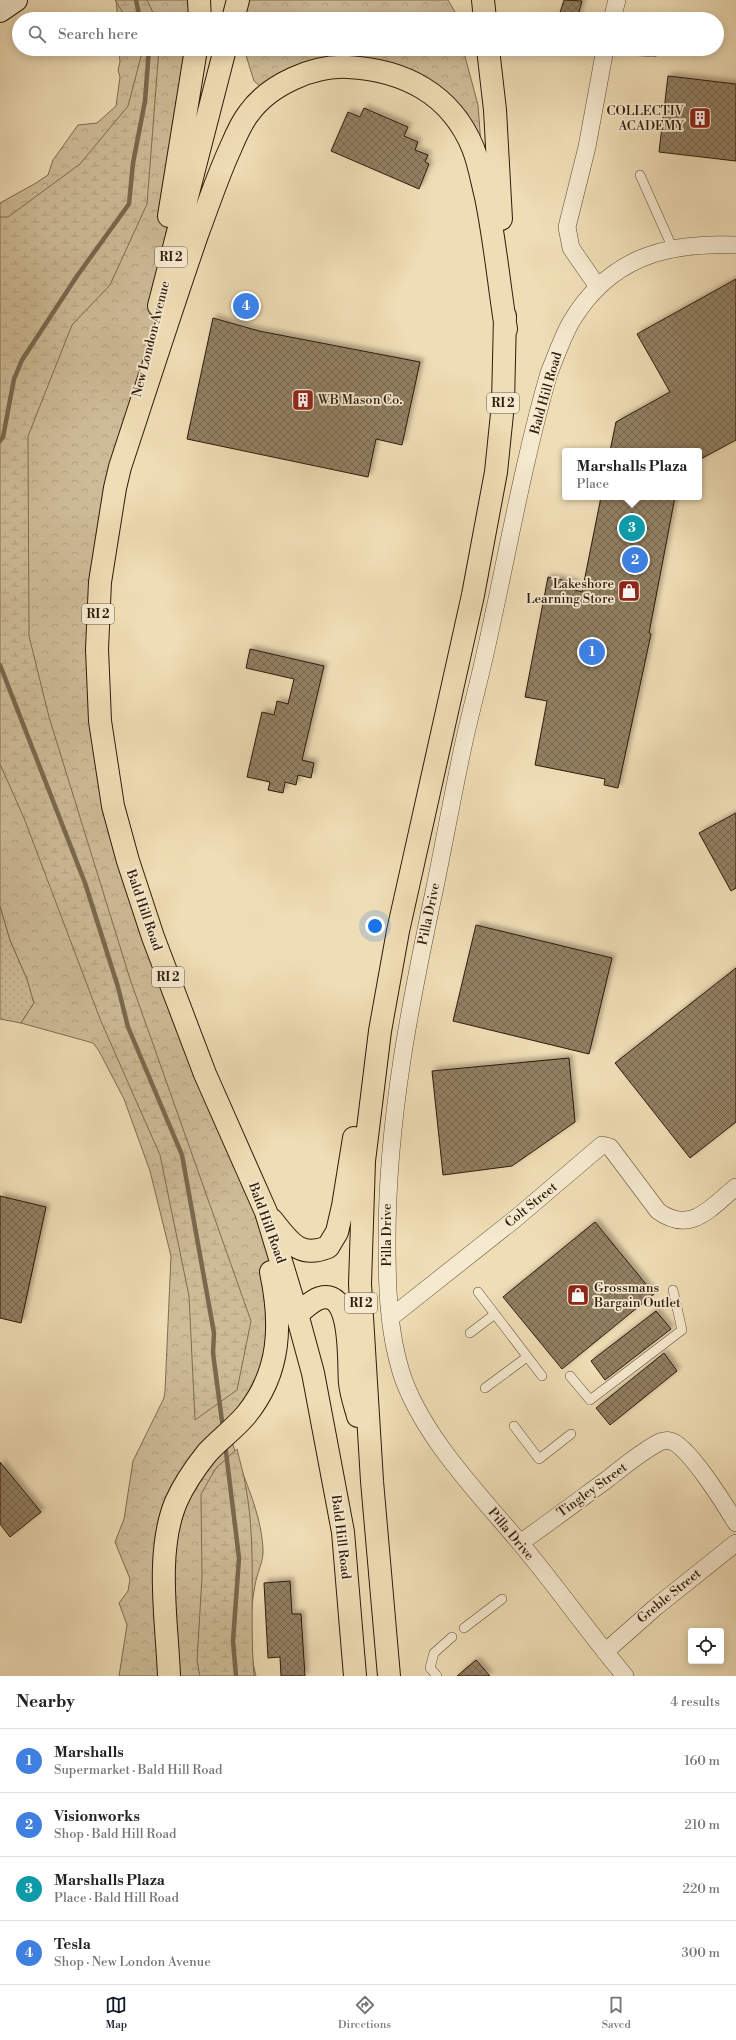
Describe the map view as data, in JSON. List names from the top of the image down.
{
  "streets": {
    "main road": ["RI 2", "New London Avenue", "Bald Hill Road"],
    "street": [
      "Pilla Drive",
      "Colt Street",
      "Tingley Street",
      "Greble Street"
    ]
  },
  "crossings": [
    ["New London Avenue", "Bald Hill Road"],
    ["Bald Hill Road", "Pilla Drive"],
    ["Pilla Drive", "Colt Street"],
    ["Pilla Drive", "Tingley Street"],
    ["Pilla Drive", "Greble Street"]
  ],
  "places": {
    "building": ["COLLECTIV ACADEMY", "WB Mason Co."],
    "shop": ["Lakeshore Learning Store", "Grossmans Bargain Outlet"]
  },
  "page": {
    "search": "Search here",
    "pins": [
      "4",
      "3",
      "2",
      "1"
    ],
    "popup": ["Marshalls Plaza", "Place"],
    "heading": ["Nearby", "4 results"],
    "list": [
      {
        "mark": "1",
        "name": "Marshalls",
        "note": "Supermarket · Bald Hill Road",
        "value": "160 m"
      },
      {
        "mark": "2",
        "name": "Visionworks",
        "note": "Shop · Bald Hill Road",
        "value": "210 m"
      },
      {
        "mark": "3",
        "name": "Marshalls Plaza",
        "note": "Place · Bald Hill Road",
        "value": "220 m"
      },
      {
        "mark": "4",
        "name": "Tesla",
        "note": "Shop · New London Avenue",
        "value": "300 m"
      }
    ],
    "nav": ["Map", "Directions", "Saved"]
  }
}
